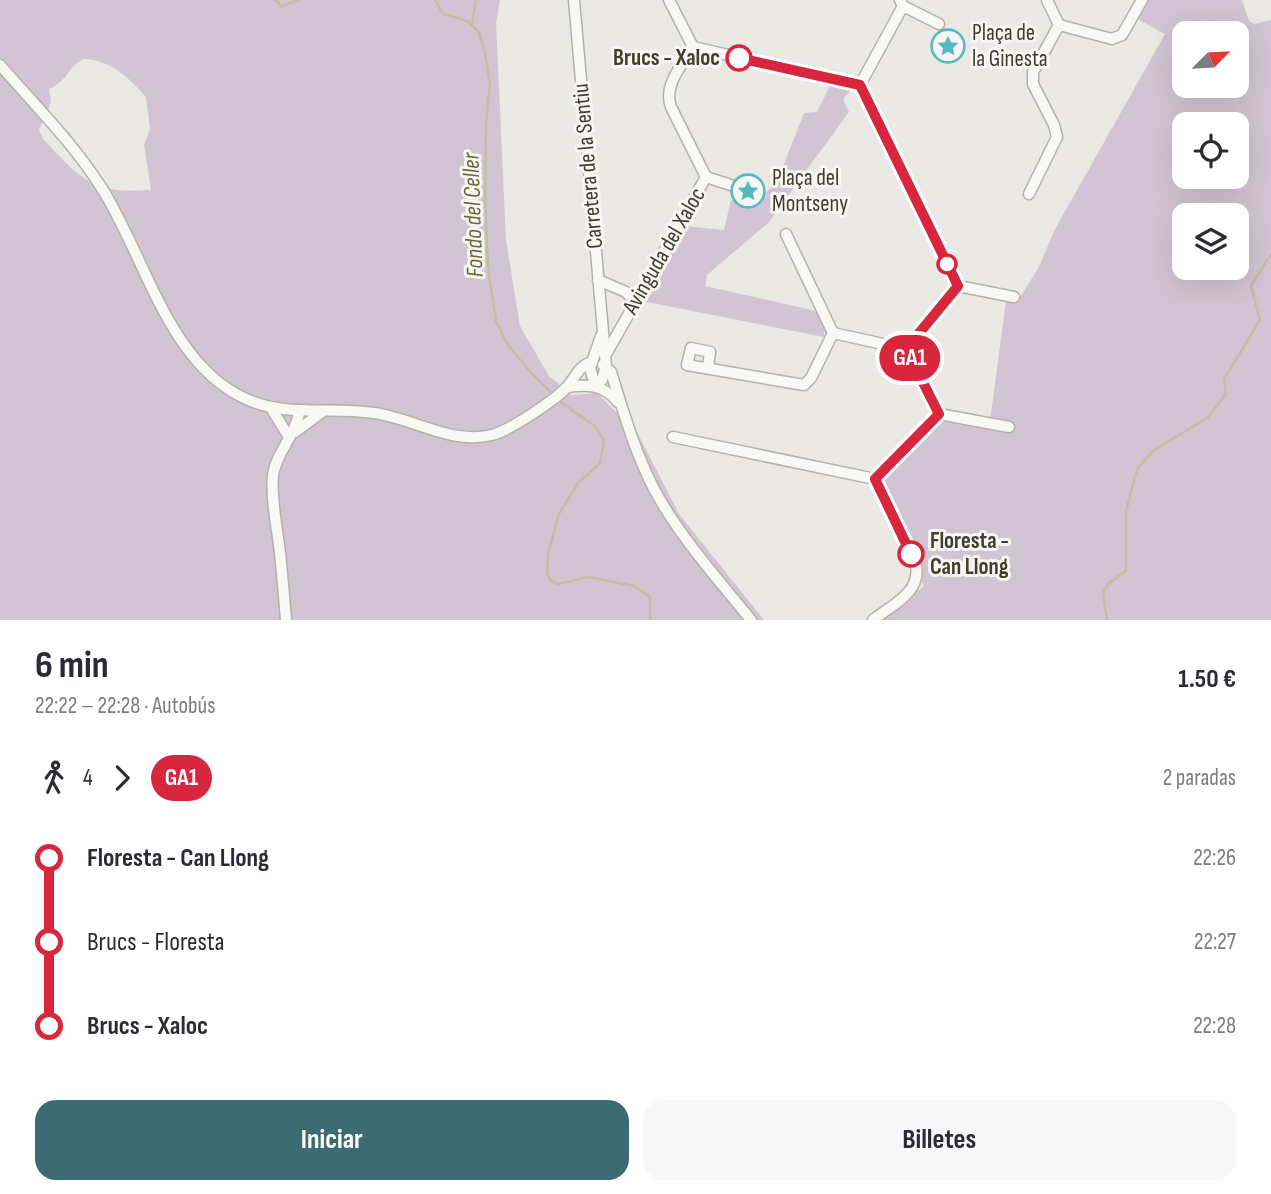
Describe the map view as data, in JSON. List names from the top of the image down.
{
  "streets": {
    "street": ["Carretera de la Sentiu", "Avinguda del Xaloc"]
  },
  "crossings": [
    ["Carretera de la Sentiu", "Avinguda del Xaloc"]
  ],
  "water": ["Fondo del Celler"],
  "places": {
    "place": ["Plaça de la Ginesta", "Plaça del Montseny"],
    "other": ["Brucs - Xaloc", "Floresta - Can Llong"]
  },
  "lines": ["bus line GA1"],
  "north": "top right",
  "page": {
    "on_map": "GA1",
    "heading": ["6 min", "22:22 – 22:28 · Autobús", "1.50 €"],
    "legs": ["4", "GA1", "2 paradas"],
    "list": [
      {
        "name": "Floresta - Can Llong",
        "value": "22:26"
      },
      {
        "name": "Brucs - Floresta",
        "value": "22:27"
      },
      {
        "name": "Brucs - Xaloc",
        "value": "22:28"
      }
    ],
    "buttons": ["Iniciar", "Billetes"]
  }
}
